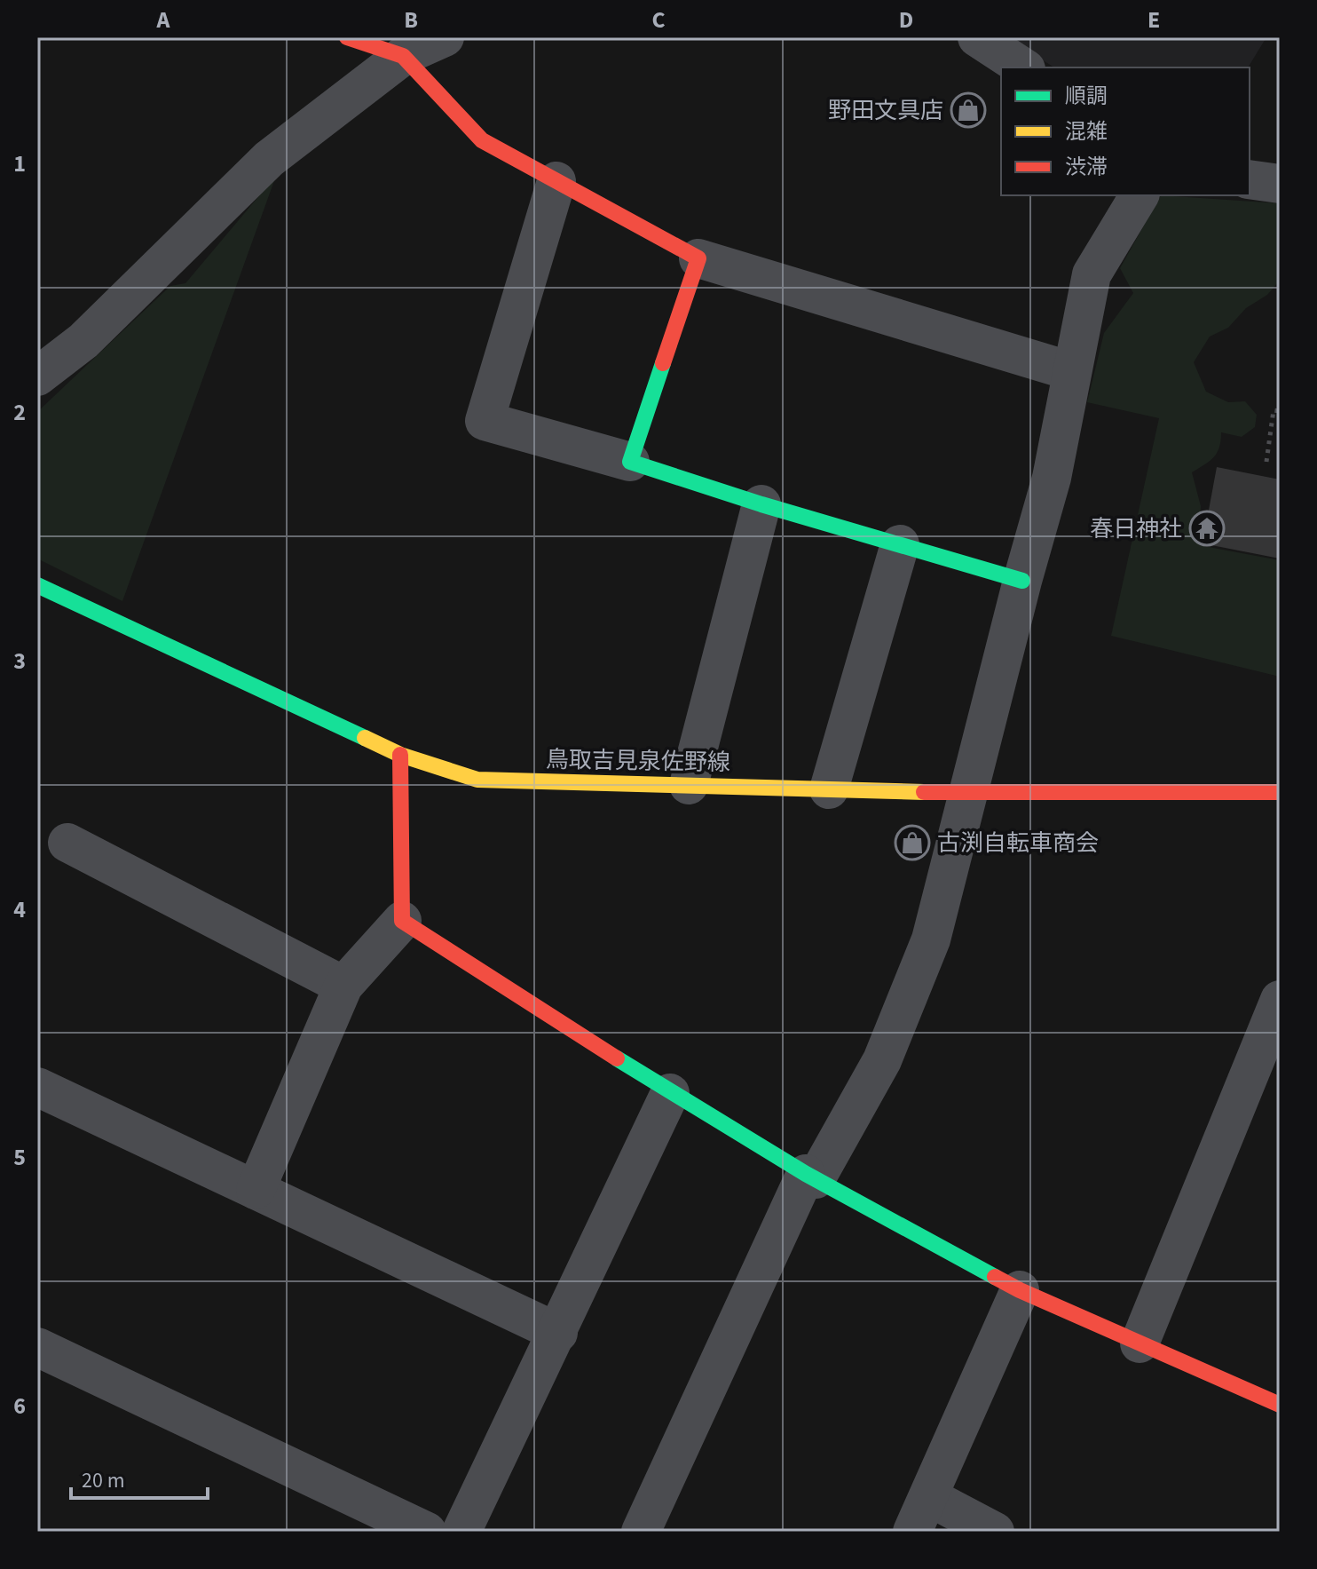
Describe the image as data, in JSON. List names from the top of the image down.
{
  "streets": {
    "street": ["鳥取吉見泉佐野線"]
  },
  "places": {
    "shop": ["野田文具店", "古渕自転車商会"],
    "temple": ["春日神社"]
  },
  "legend": ["順調", "混雑", "渋滞"],
  "scale_bar": "20 m",
  "grid": {
    "columns": [
      "A",
      "B",
      "C",
      "D",
      "E"
    ],
    "rows": [
      "1",
      "2",
      "3",
      "4",
      "5",
      "6"
    ]
  }
}
